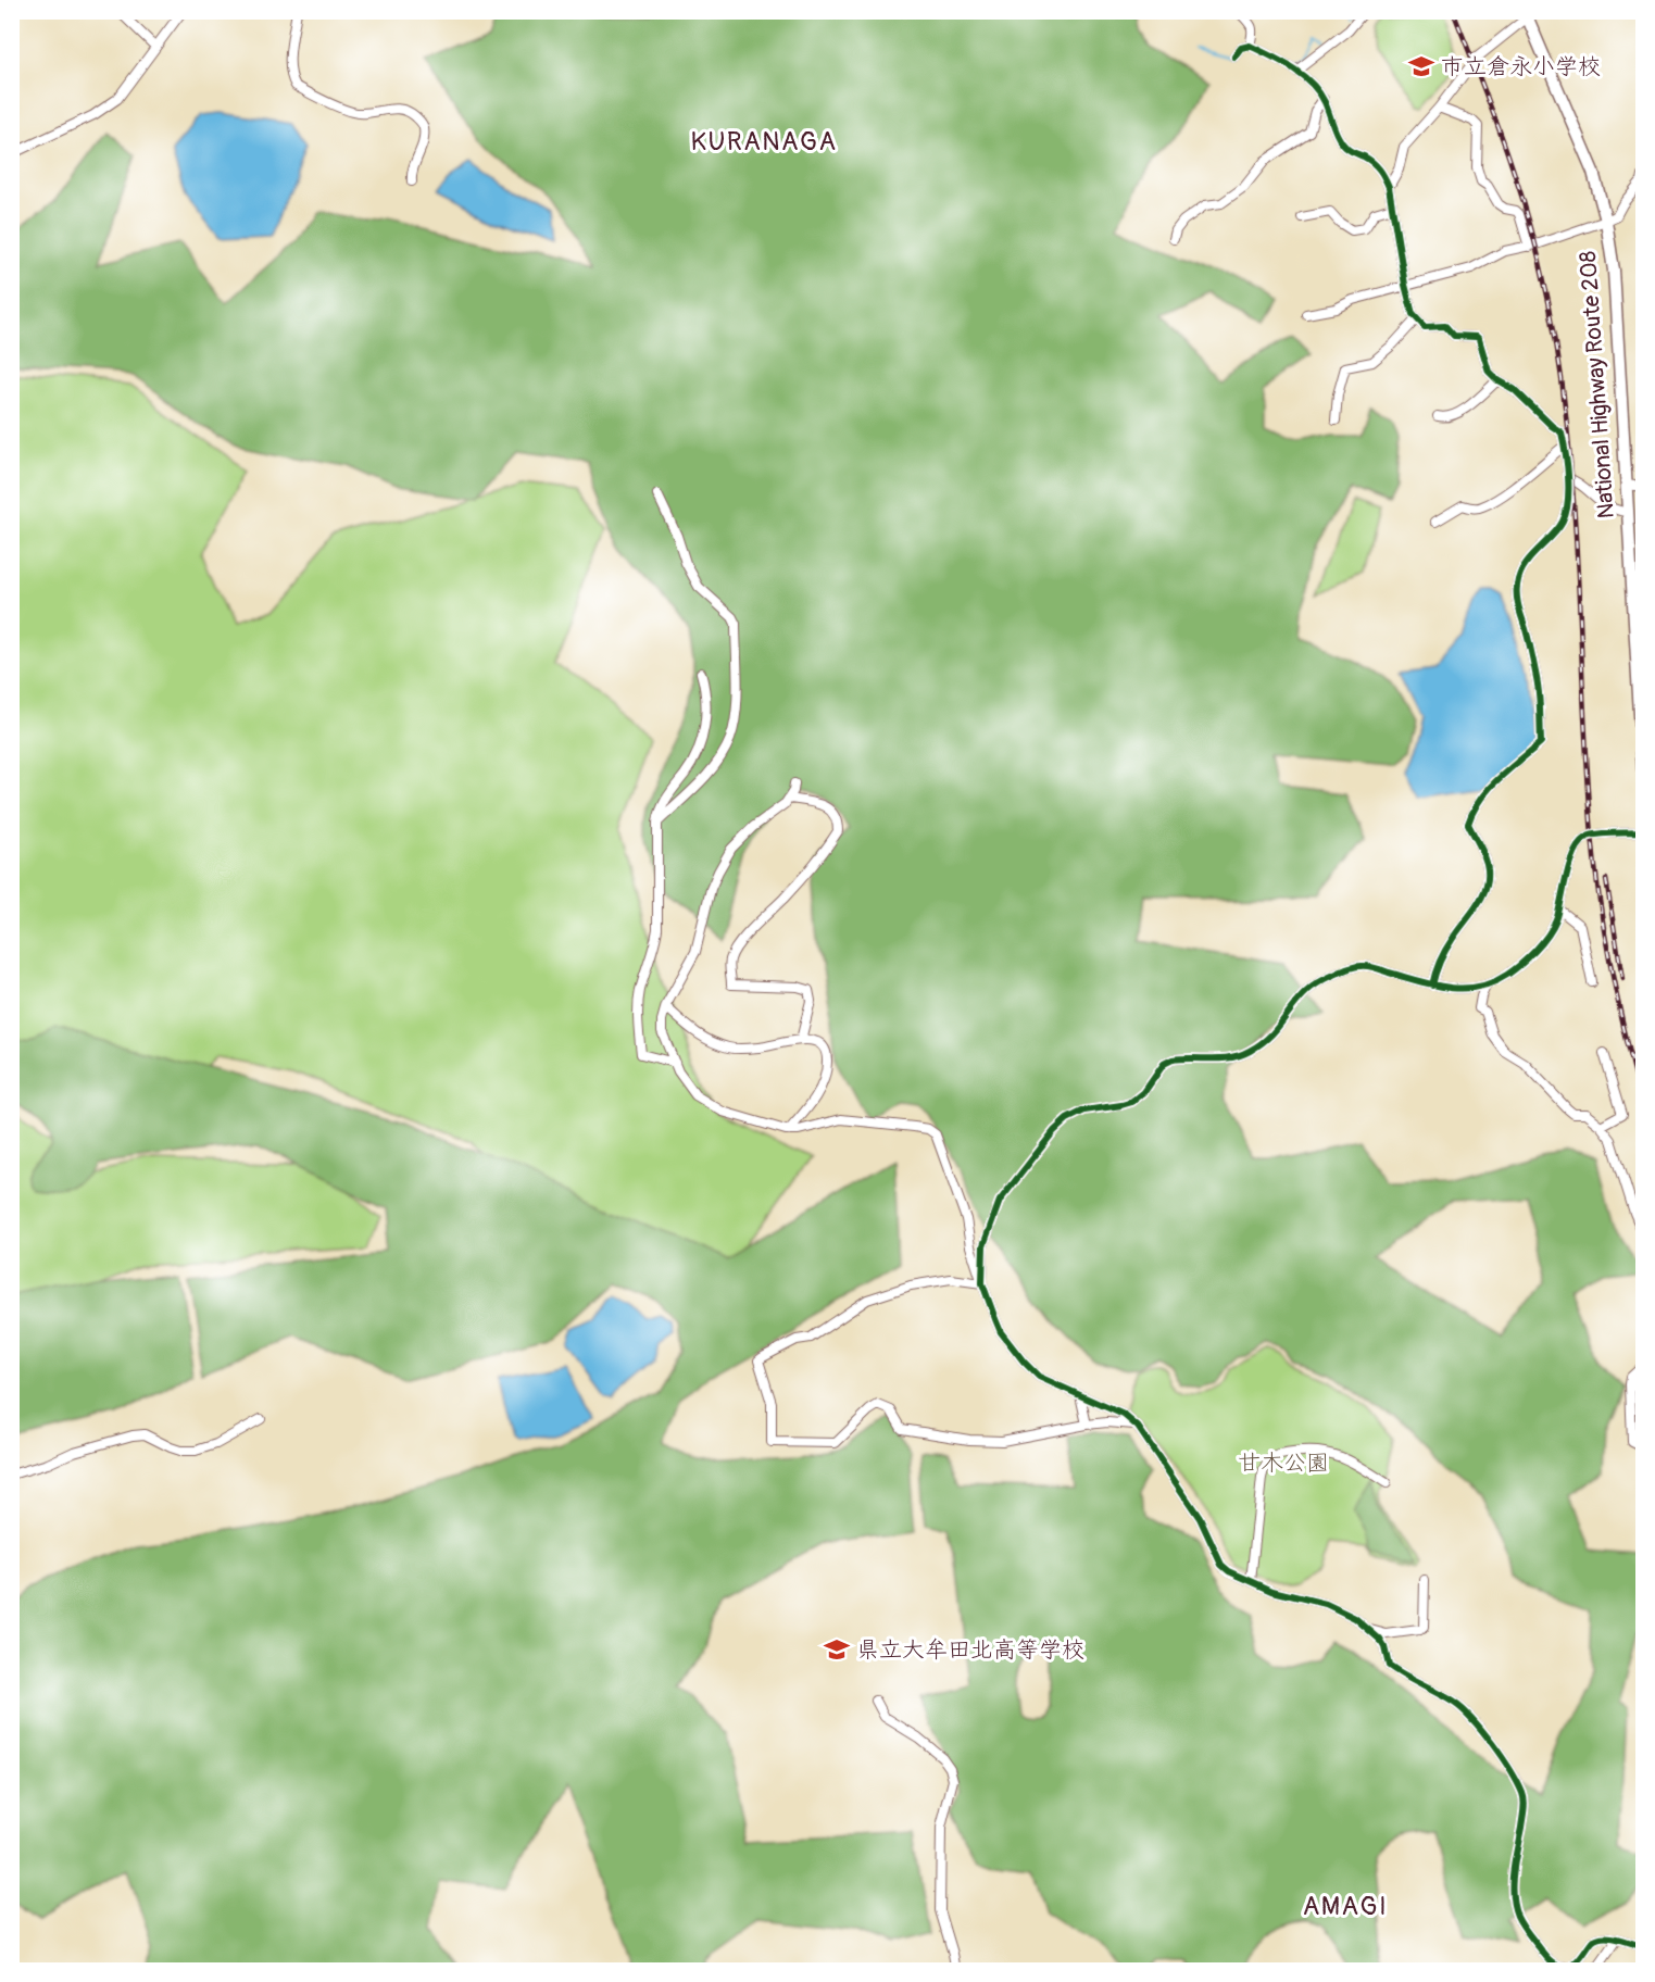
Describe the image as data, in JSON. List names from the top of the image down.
{
  "streets": {
    "highway": ["National Highway Route 208"]
  },
  "districts": ["KURANAGA", "AMAGI"],
  "parks": ["甘木公園"],
  "places": {
    "school or university": ["市立倉永小学校", "県立大牟田北高等学校"]
  }
}
